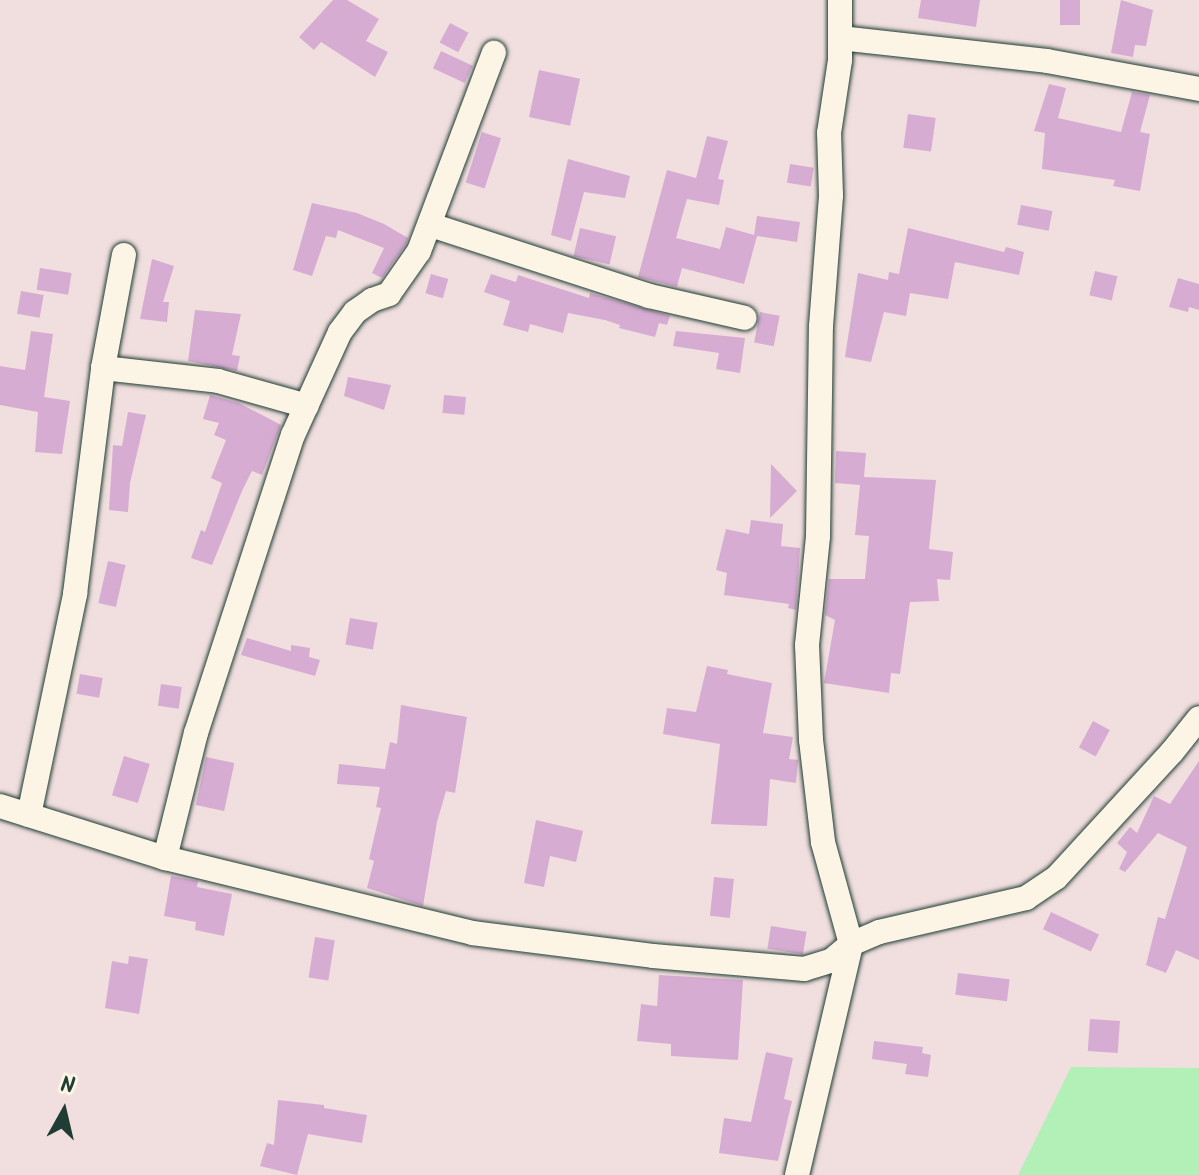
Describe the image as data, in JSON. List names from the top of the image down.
{
  "north": "top"
}
